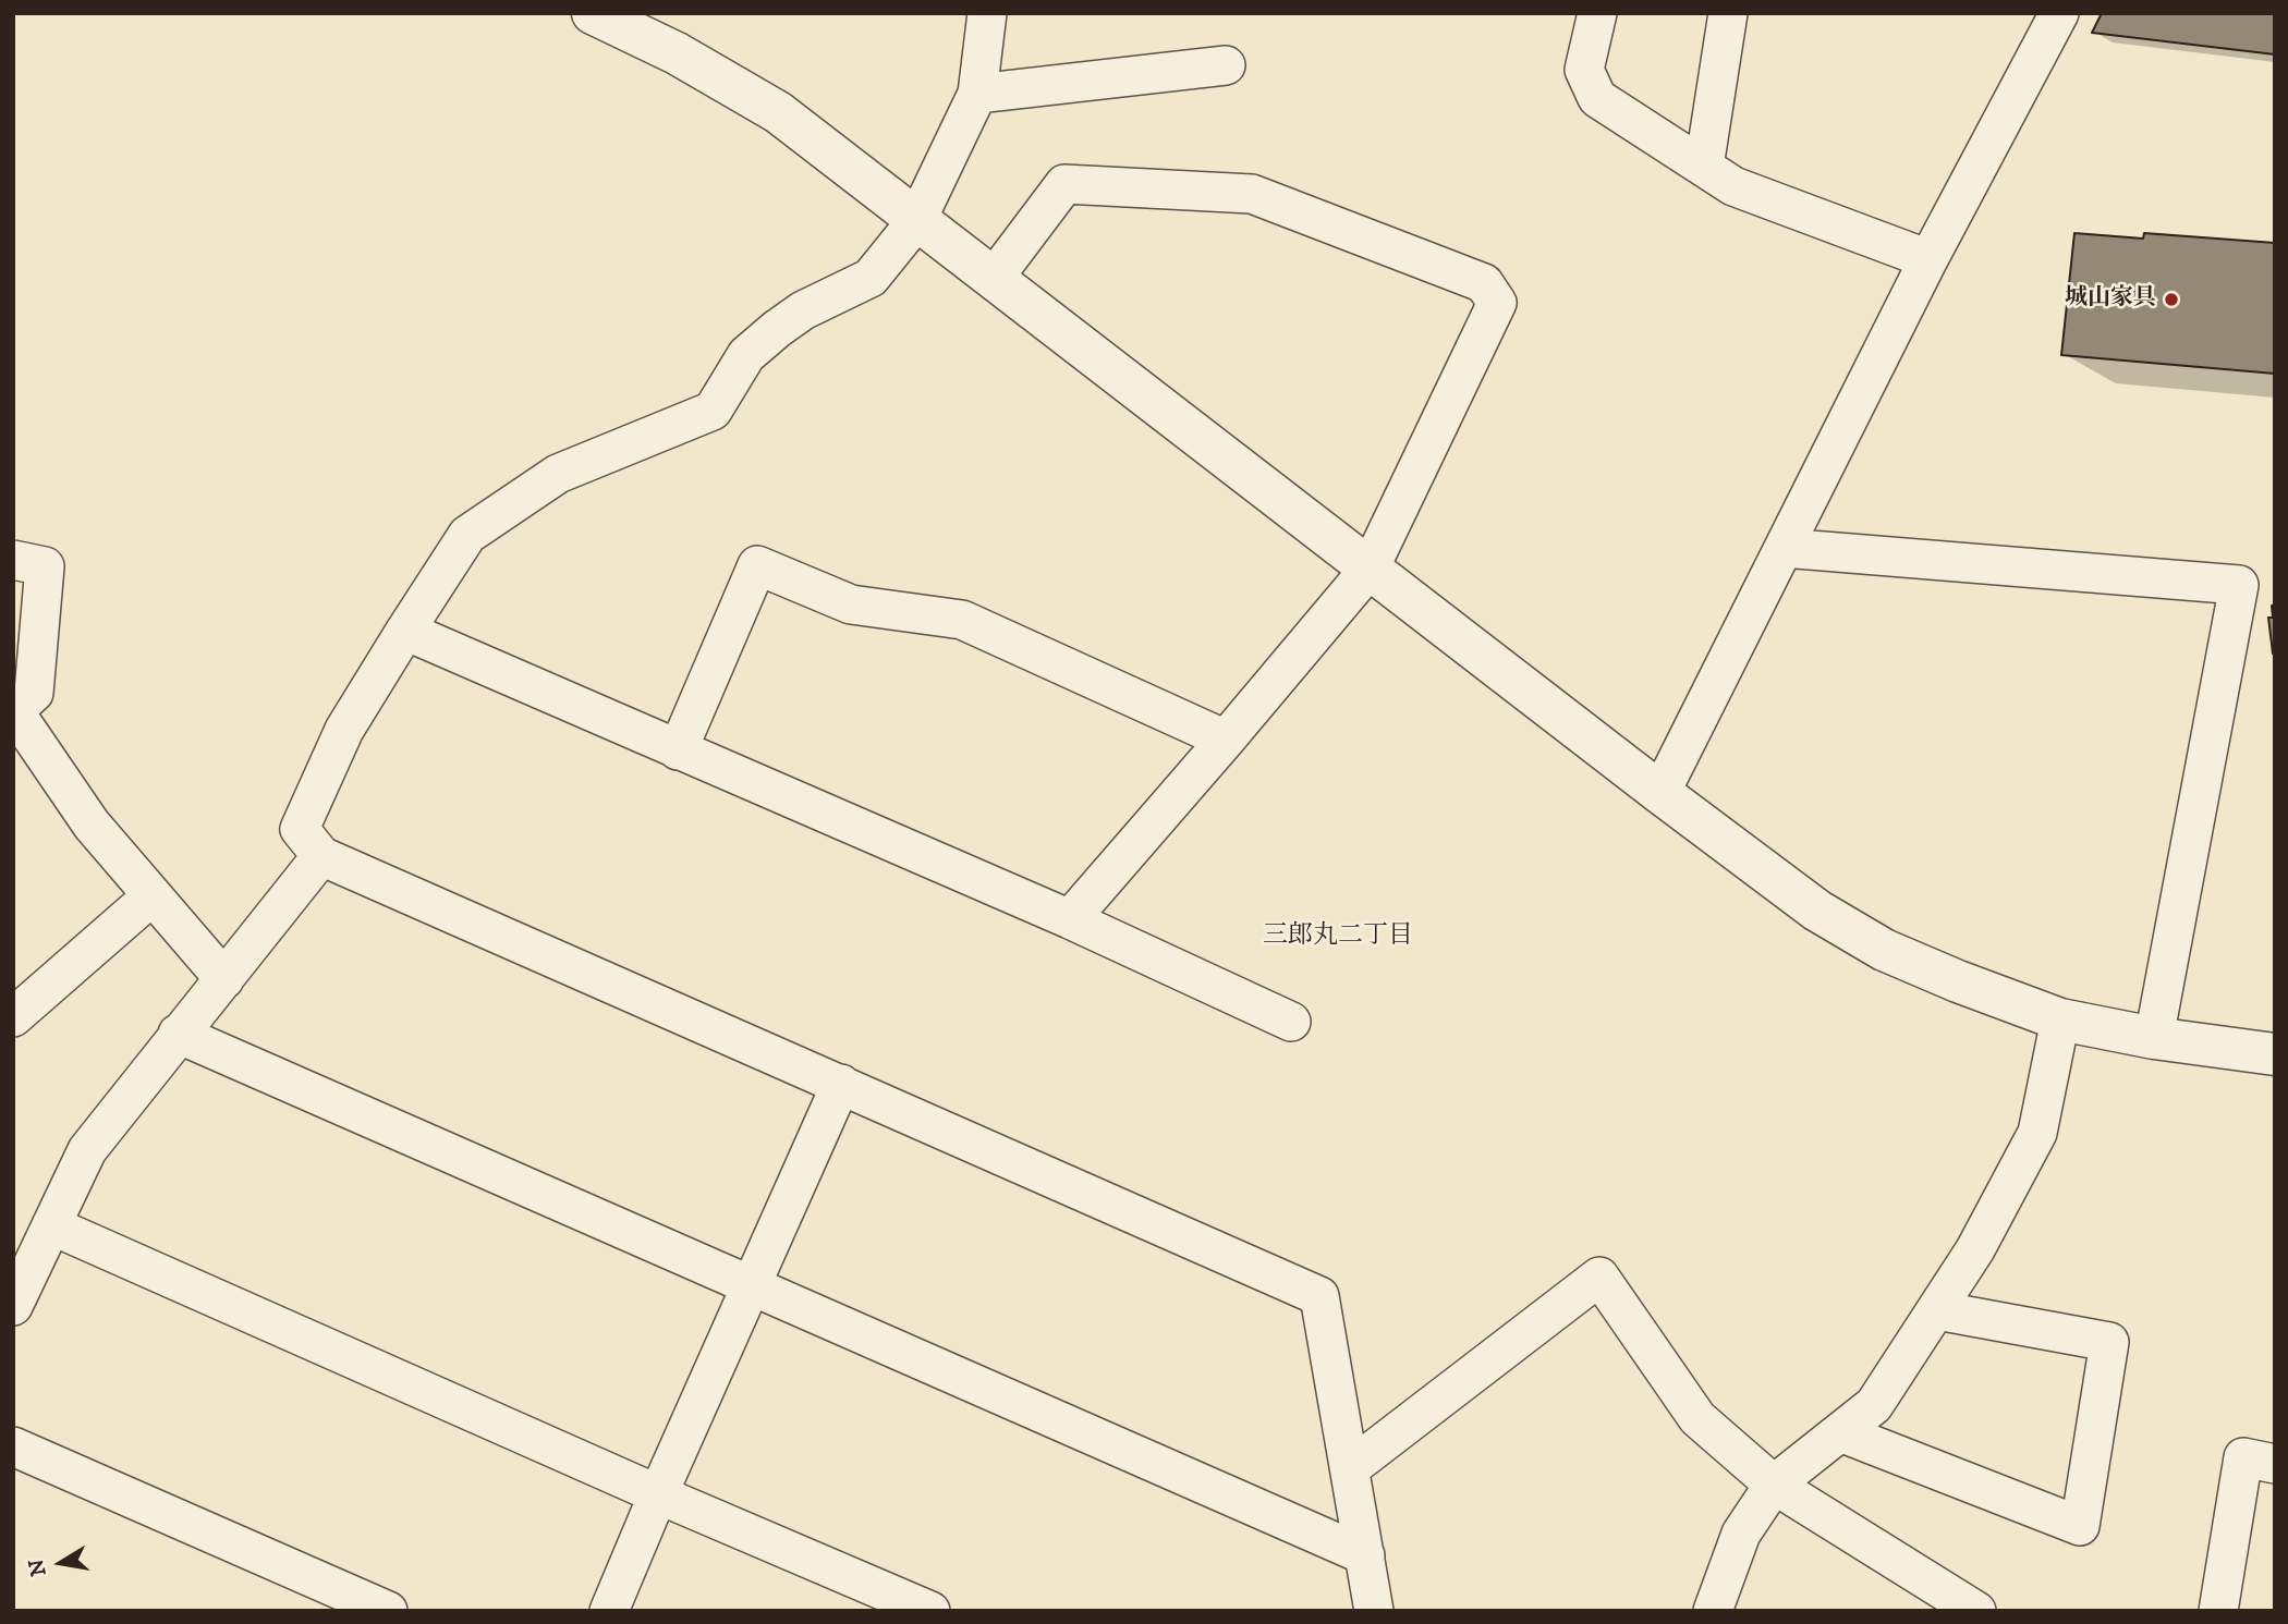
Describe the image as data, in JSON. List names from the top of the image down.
{
  "districts": ["三郎丸二丁目"],
  "places": ["城山家具"],
  "north": "left"
}
